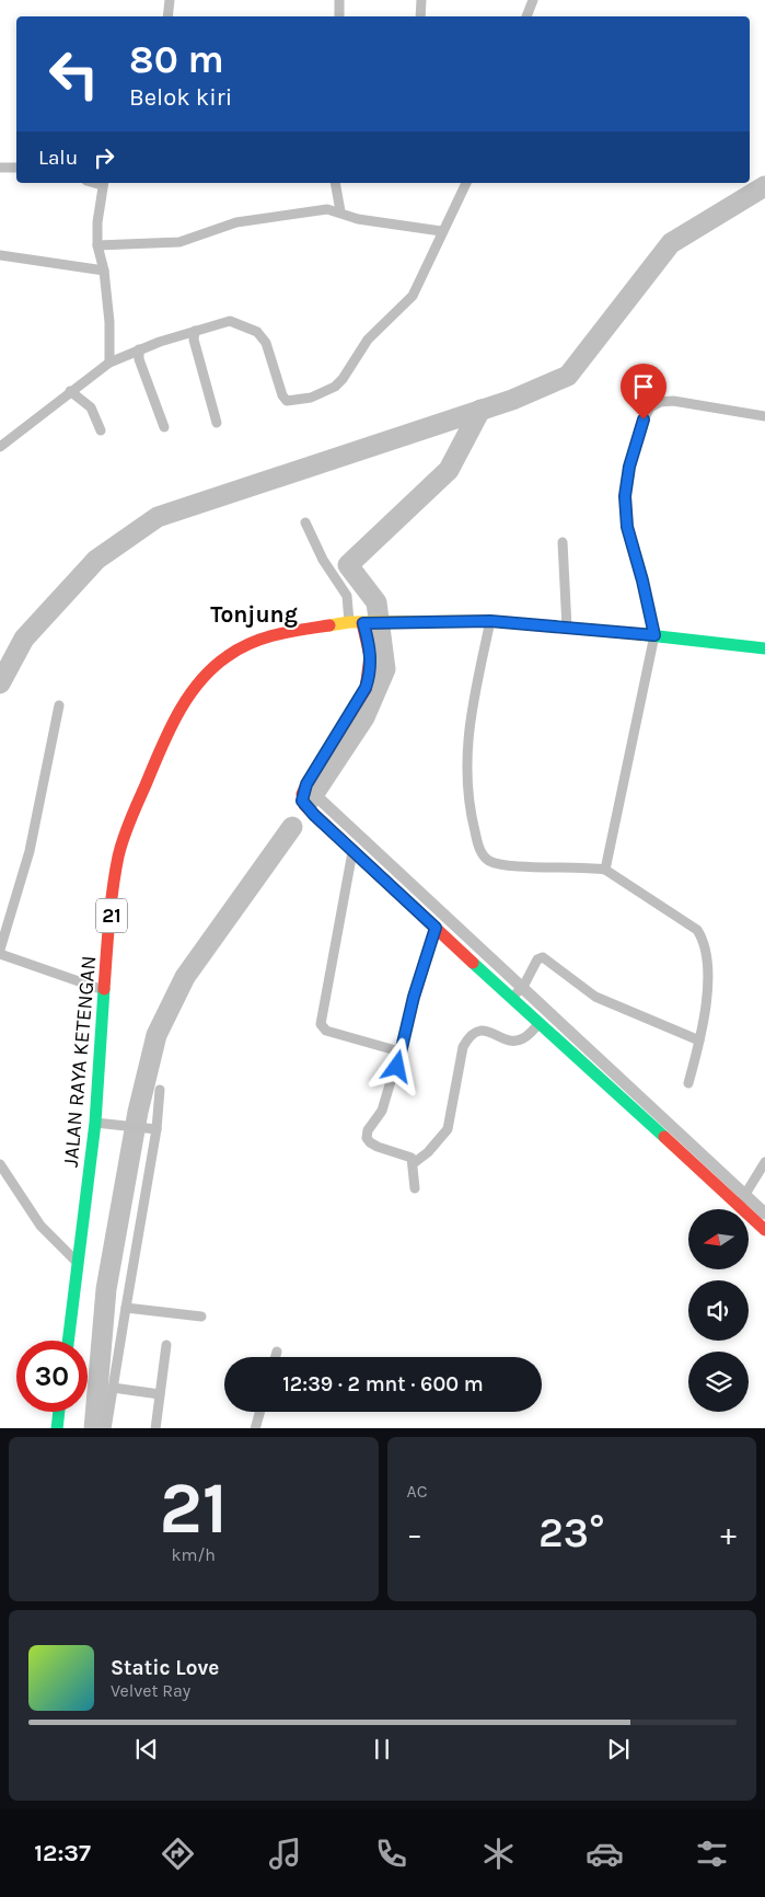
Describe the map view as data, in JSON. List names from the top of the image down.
{
  "streets": {
    "main road": ["21", "JALAN RAYA KETENGAN"]
  },
  "crossings": [
    ["21", "JALAN RAYA KETENGAN"]
  ],
  "districts": ["Tonjung"],
  "north": "left",
  "page": {
    "turn": ["80 m", "Belok kiri"],
    "then": "Lalu",
    "limit": "30",
    "trip": "12:39 · 2 mnt · 600 m",
    "tile": [
      ["21", "km/h"],
      "AC"
    ],
    "heat": ["−", "23°", "+"],
    "song": ["Static Love", "Velvet Ray"],
    "tabs": "12:37"
  }
}
